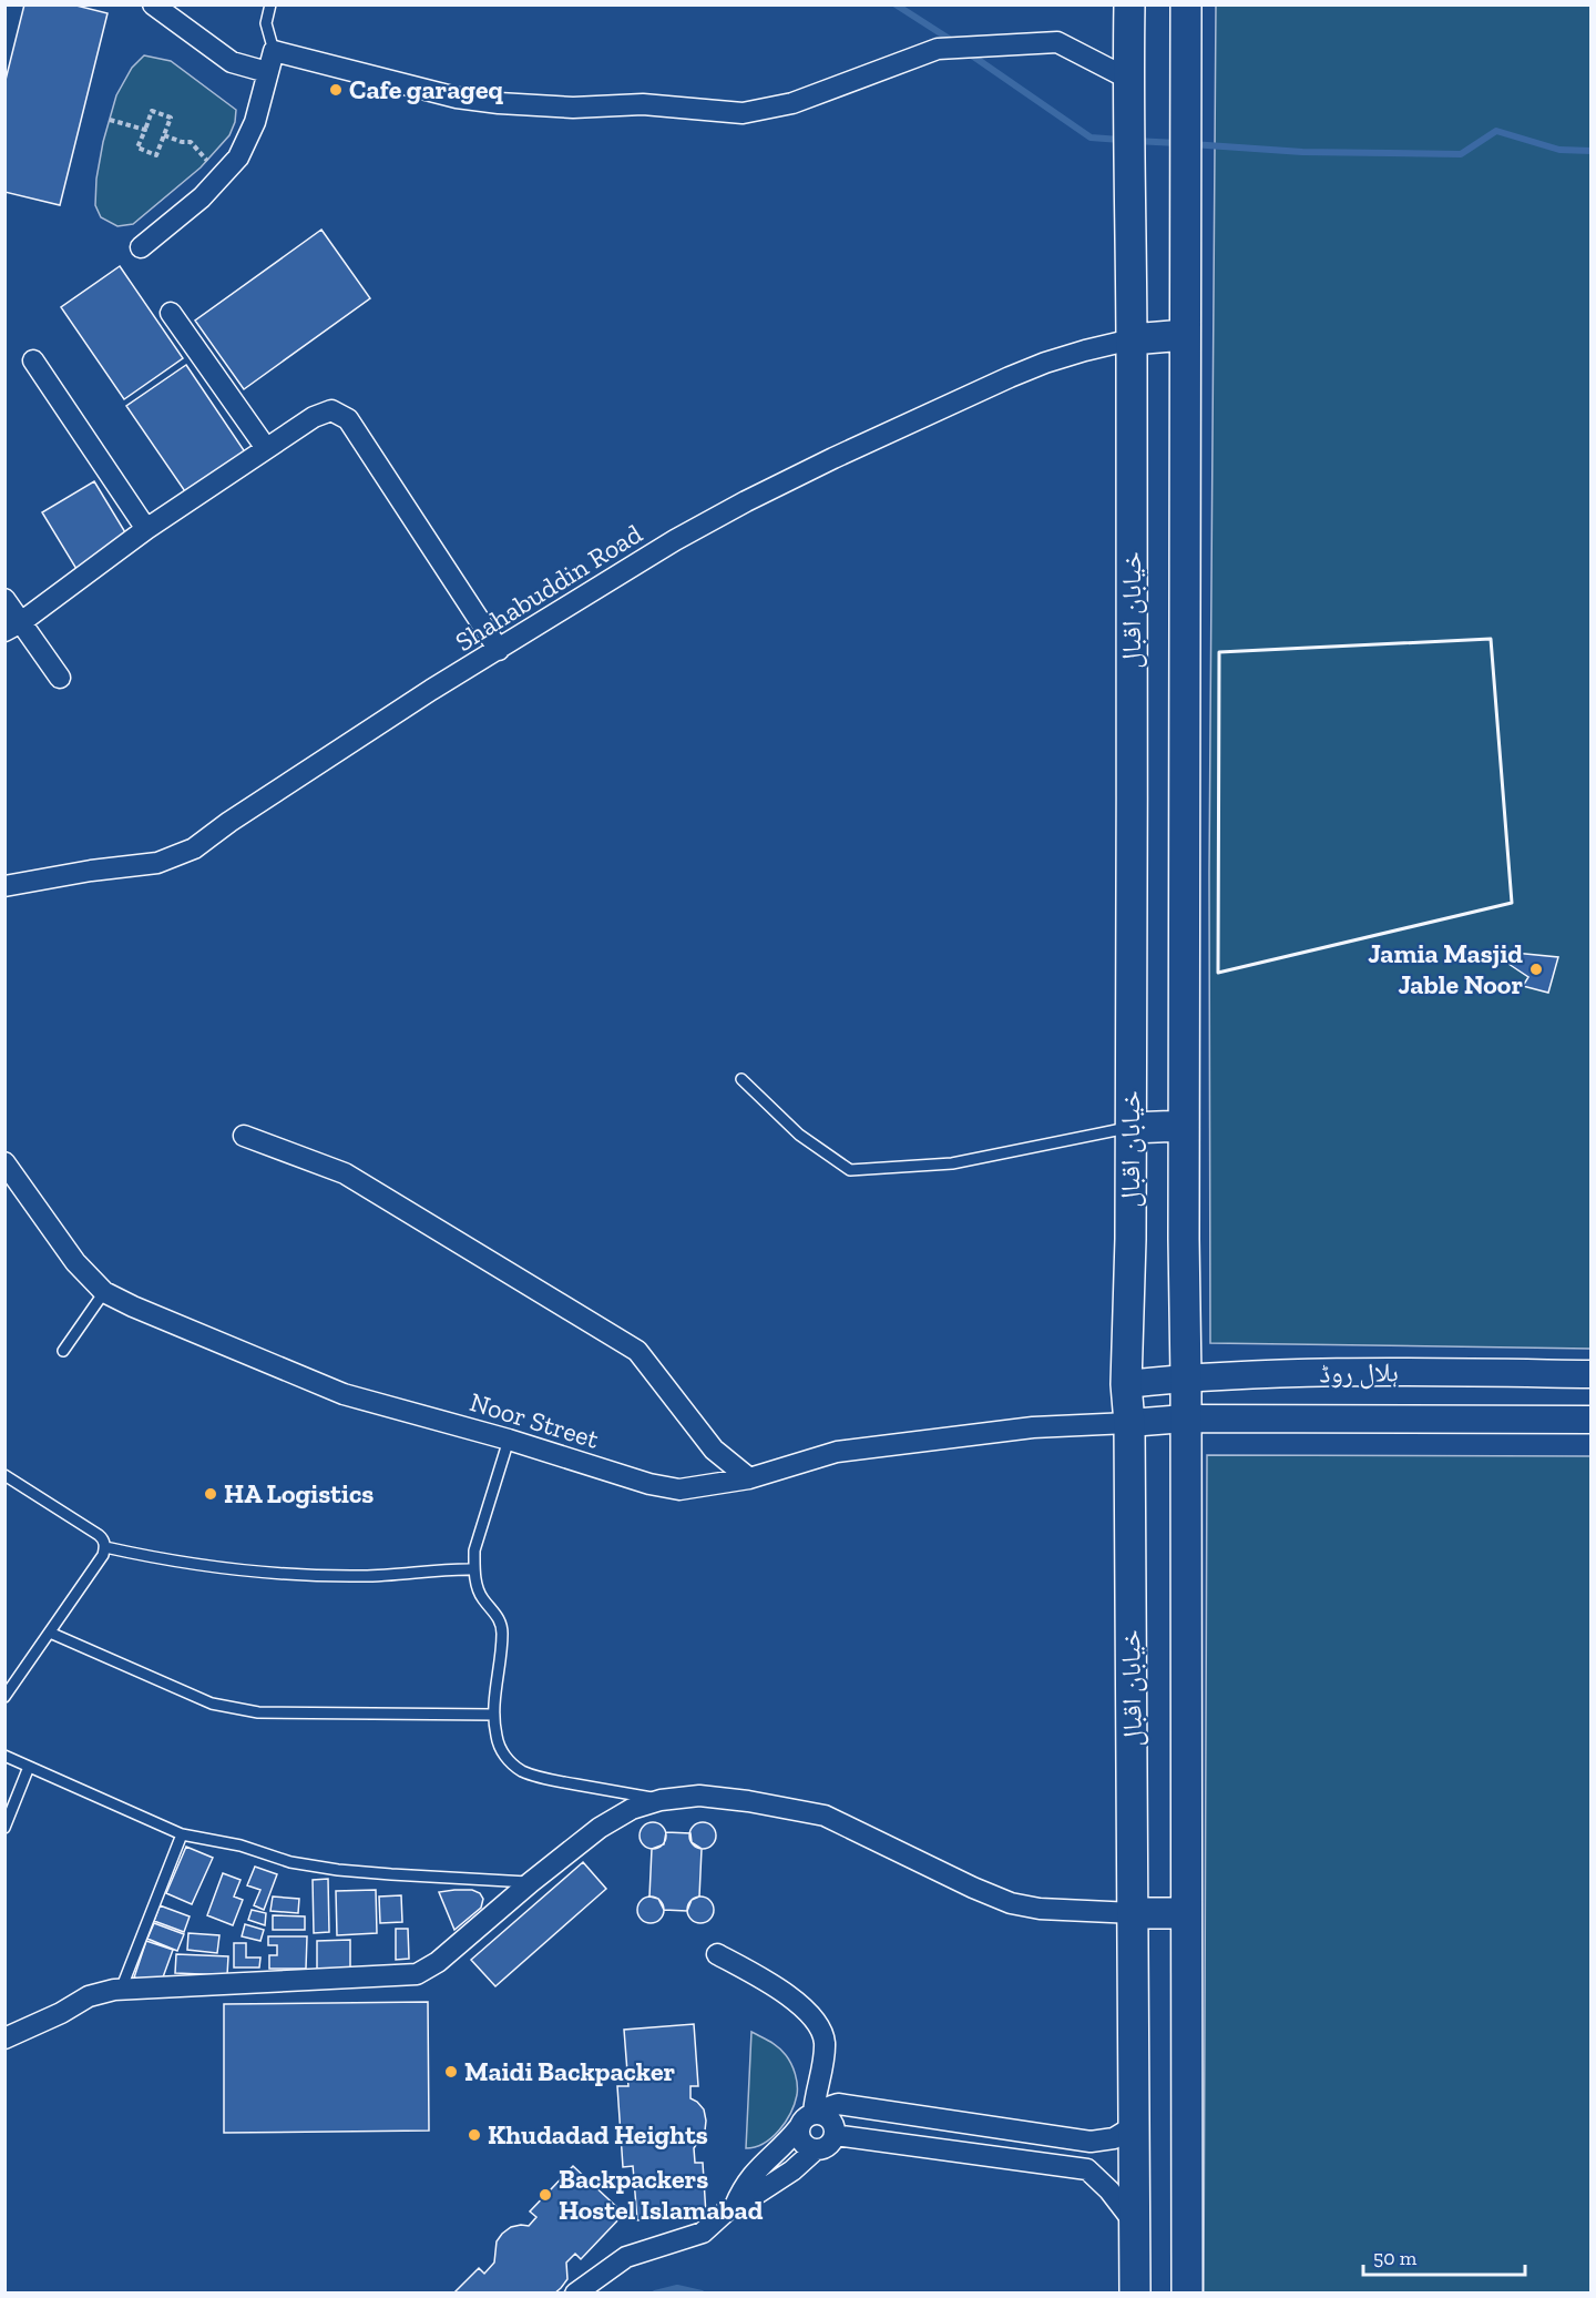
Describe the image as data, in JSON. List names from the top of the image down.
{
  "streets": {
    "main road": ["خیابان اقبال"],
    "street": ["Shahabuddin Road", "ہلال روڈ", "Noor Street"]
  },
  "crossings": [
    ["Shahabuddin Road", "خیابان اقبال"],
    ["خیابان اقبال", "ہلال روڈ"],
    ["خیابان اقبال", "Noor Street"],
    ["ہلال روڈ", "Noor Street"]
  ],
  "places": [
    "Cafe garageq",
    "Jamia Masjid Jable Noor",
    "HA Logistics",
    "Maidi Backpacker",
    "Khudadad Heights",
    "Backpackers Hostel Islamabad"
  ],
  "scale_bar": "50 m"
}
